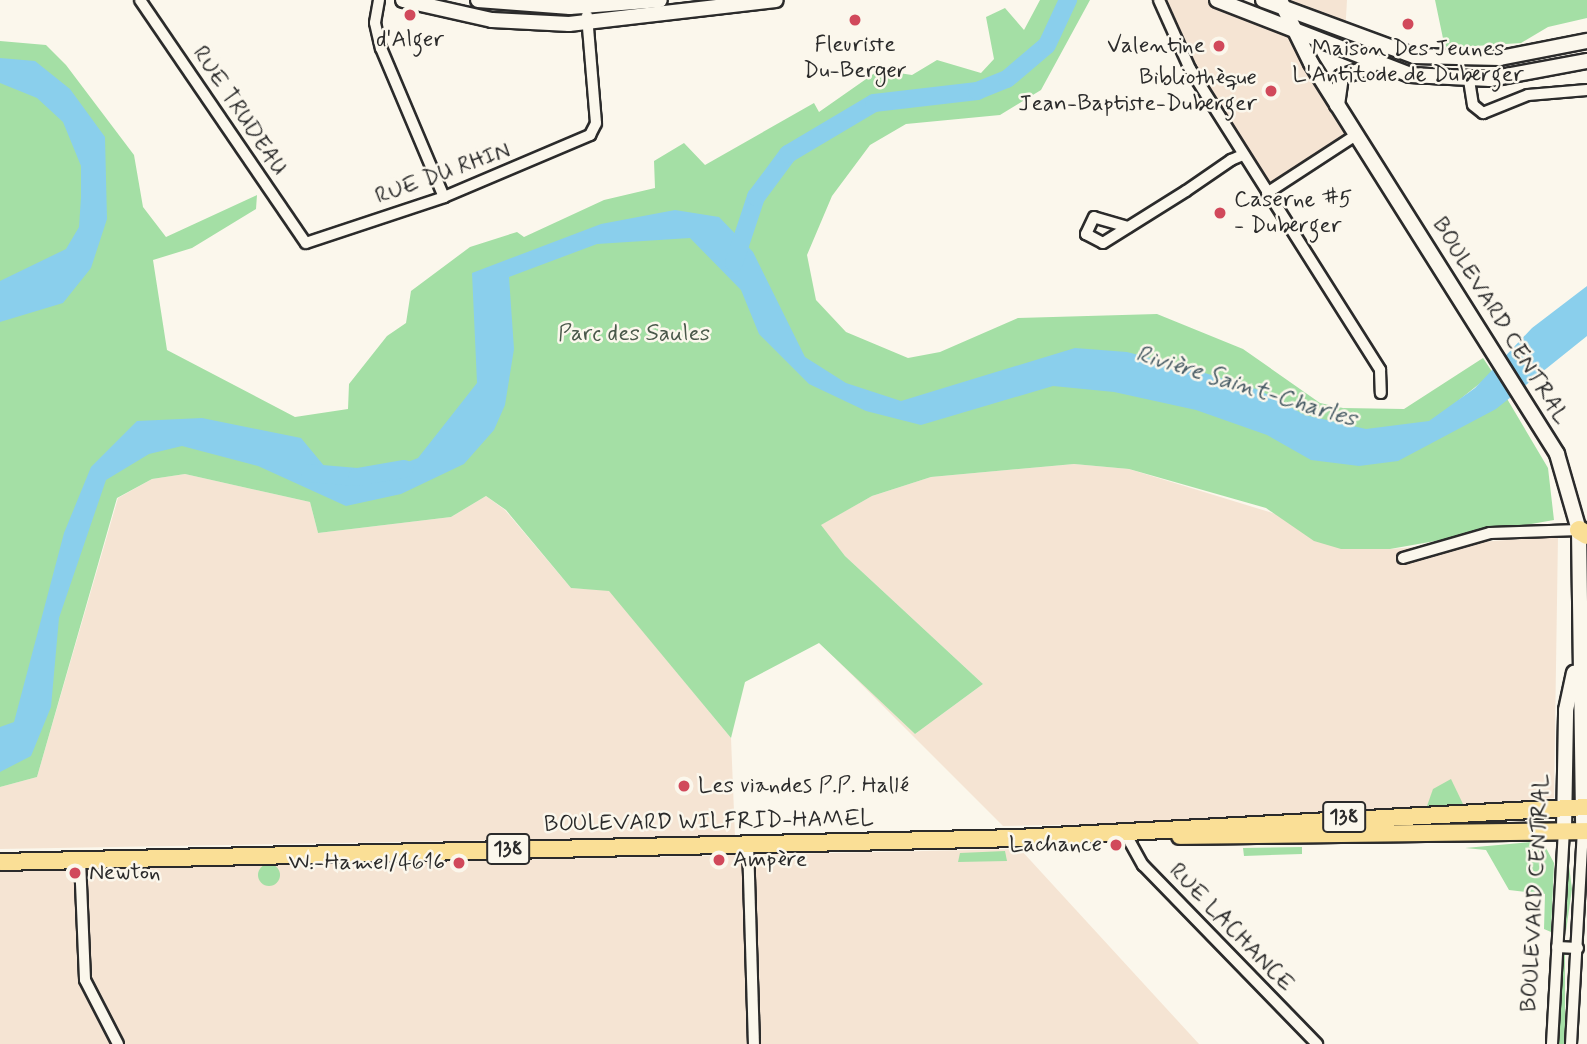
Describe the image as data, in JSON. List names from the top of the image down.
{
  "streets": {
    "main road": ["BOULEVARD CENTRAL", "138", "BOULEVARD WILFRID-HAMEL"],
    "street": ["RUE TRUDEAU", "RUE DU RHIN", "RUE LACHANCE"]
  },
  "crossings": [
    ["RUE TRUDEAU", "RUE DU RHIN"],
    ["BOULEVARD CENTRAL", "BOULEVARD WILFRID-HAMEL"],
    ["BOULEVARD WILFRID-HAMEL", "RUE LACHANCE"]
  ],
  "water": ["Rivière Saint-Charles"],
  "parks": ["Parc des Saules"],
  "places": [
    "d'Alger",
    "Fleuriste Du-Berger",
    "Maison Des Jeunes L'Antitode de Duberger",
    "Valentine",
    "Bibliothèque Jean-Baptiste-Duberger",
    "Caserne #5 - Duberger",
    "Les viandes P.P. Hallé",
    "Lachance",
    "Ampère",
    "W.-Hamel/4616",
    "Newton"
  ]
}
